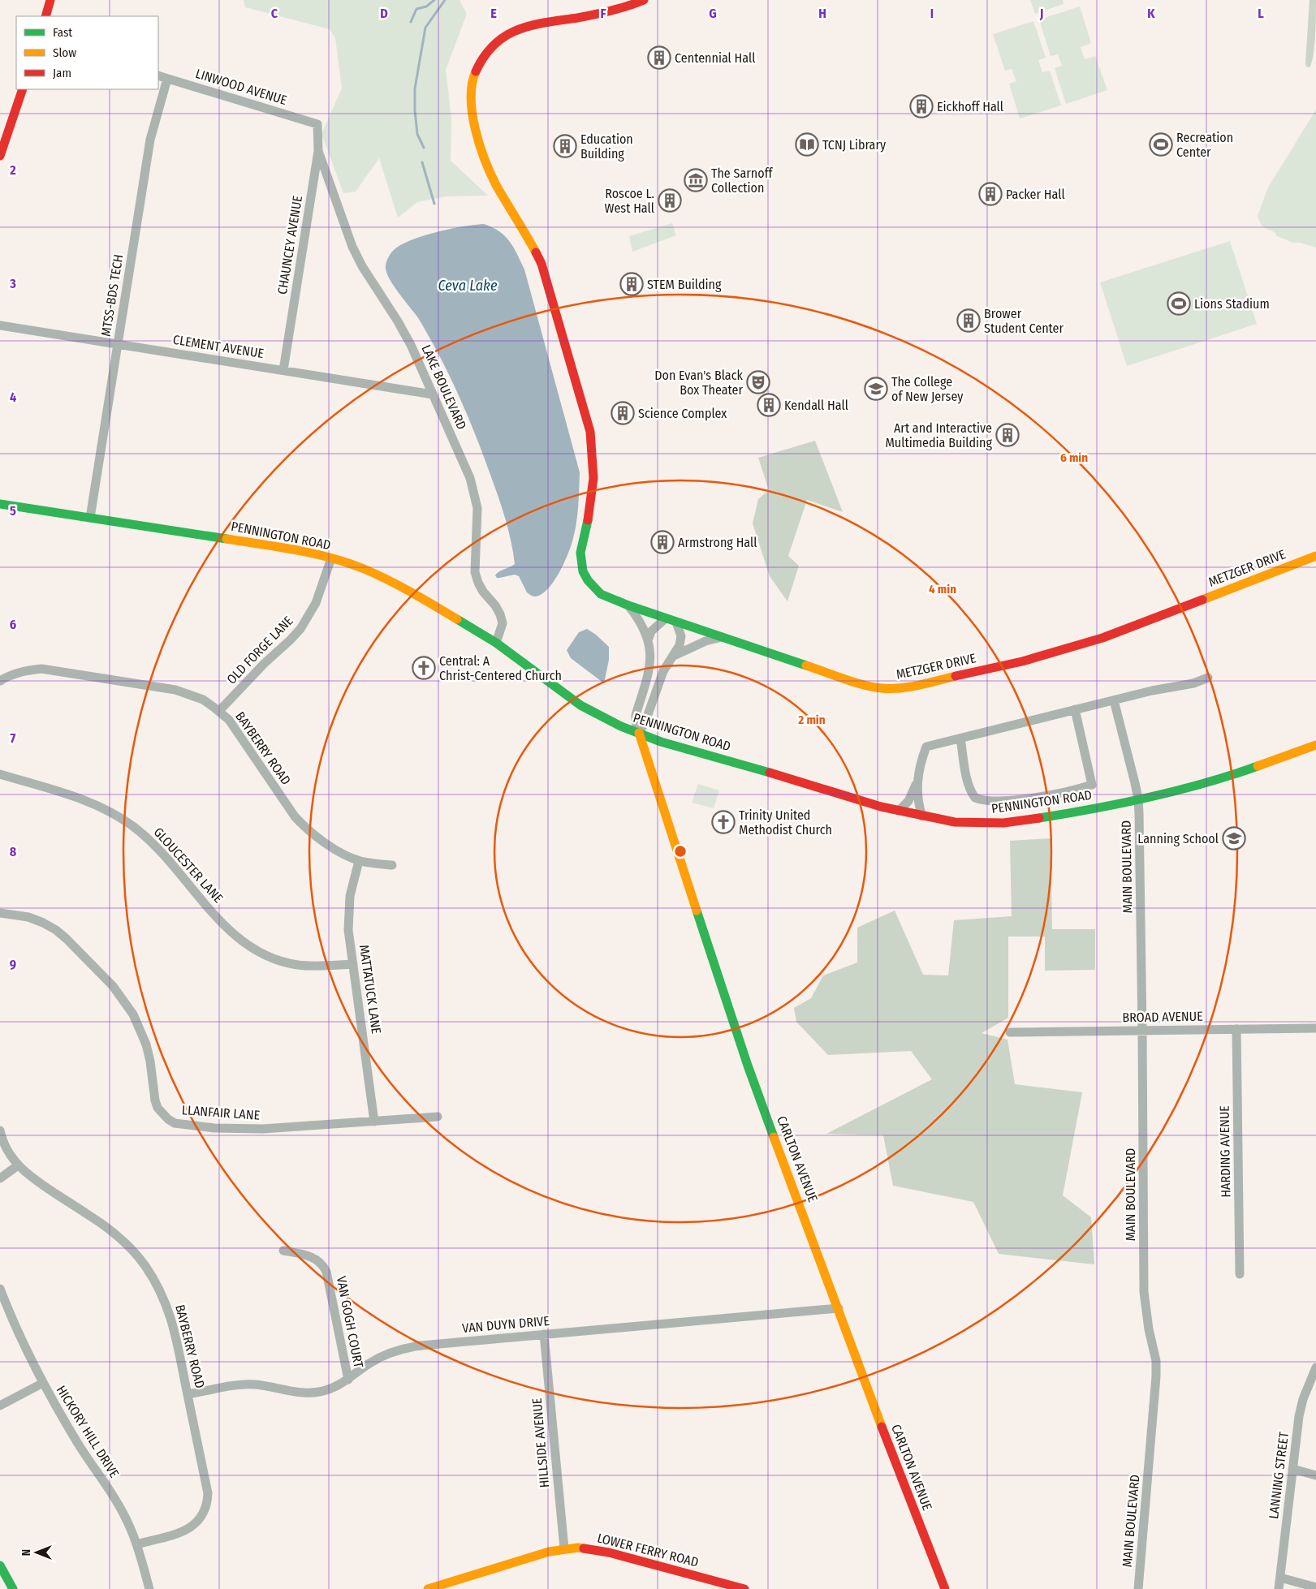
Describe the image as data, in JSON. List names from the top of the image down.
{
  "streets": {
    "street": [
      "LINWOOD AVENUE",
      "CHAUNCEY AVENUE",
      "MTSS-BDS TECH",
      "CLEMENT AVENUE",
      "LAKE BOULEVARD",
      "PENNINGTON ROAD",
      "METZGER DRIVE",
      "OLD FORGE LANE",
      "BAYBERRY ROAD",
      "GLOUCESTER LANE",
      "MAIN BOULEVARD",
      "MATTATUCK LANE",
      "BROAD AVENUE",
      "LLANFAIR LANE",
      "HARDING AVENUE",
      "CARLTON AVENUE",
      "VAN GOGH COURT",
      "VAN DUYN DRIVE",
      "HICKORY HILL DRIVE",
      "HILLSIDE AVENUE",
      "LANNING STREET",
      "LOWER FERRY ROAD"
    ]
  },
  "crossings": [
    ["LINWOOD AVENUE", "CHAUNCEY AVENUE"],
    ["LINWOOD AVENUE", "MTSS-BDS TECH"],
    ["CHAUNCEY AVENUE", "CLEMENT AVENUE"],
    ["CHAUNCEY AVENUE", "LAKE BOULEVARD"],
    ["MTSS-BDS TECH", "CLEMENT AVENUE"],
    ["MTSS-BDS TECH", "PENNINGTON ROAD"],
    ["CLEMENT AVENUE", "LAKE BOULEVARD"],
    ["LAKE BOULEVARD", "PENNINGTON ROAD"],
    ["PENNINGTON ROAD", "OLD FORGE LANE"],
    ["PENNINGTON ROAD", "MAIN BOULEVARD"],
    ["PENNINGTON ROAD", "CARLTON AVENUE"],
    ["OLD FORGE LANE", "BAYBERRY ROAD"],
    ["BAYBERRY ROAD", "MATTATUCK LANE"],
    ["BAYBERRY ROAD", "VAN DUYN DRIVE"],
    ["BAYBERRY ROAD", "HICKORY HILL DRIVE"],
    ["GLOUCESTER LANE", "MATTATUCK LANE"],
    ["MAIN BOULEVARD", "BROAD AVENUE"],
    ["MATTATUCK LANE", "LLANFAIR LANE"],
    ["BROAD AVENUE", "HARDING AVENUE"],
    ["CARLTON AVENUE", "VAN DUYN DRIVE"],
    ["VAN GOGH COURT", "VAN DUYN DRIVE"],
    ["VAN DUYN DRIVE", "HILLSIDE AVENUE"],
    ["HILLSIDE AVENUE", "LOWER FERRY ROAD"]
  ],
  "water": ["Ceva Lake"],
  "places": {
    "building": [
      "Centennial Hall",
      "Eickhoff Hall",
      "Education Building",
      "Packer Hall",
      "Roscoe L. West Hall",
      "STEM Building",
      "Brower Student Center",
      "Kendall Hall",
      "Science Complex",
      "Art and Interactive Multimedia Building",
      "Armstrong Hall"
    ],
    "library": ["TCNJ Library"],
    "sports": ["Recreation Center", "Lions Stadium"],
    "museum": ["The Sarnoff Collection"],
    "theatre": ["Don Evan's Black Box Theater"],
    "school or university": ["The College of New Jersey", "Lanning School"],
    "church": ["Central: A Christ-Centered Church", "Trinity United Methodist Church"]
  },
  "legend": ["Fast", "Slow", "Jam"],
  "north": "left",
  "grid": {
    "columns": [
      "C",
      "D",
      "E",
      "F",
      "G",
      "H",
      "I",
      "J",
      "K",
      "L"
    ],
    "rows": [
      "2",
      "3",
      "4",
      "5",
      "6",
      "7",
      "8",
      "9"
    ]
  },
  "rings": ["6 min", "4 min", "2 min"]
}
